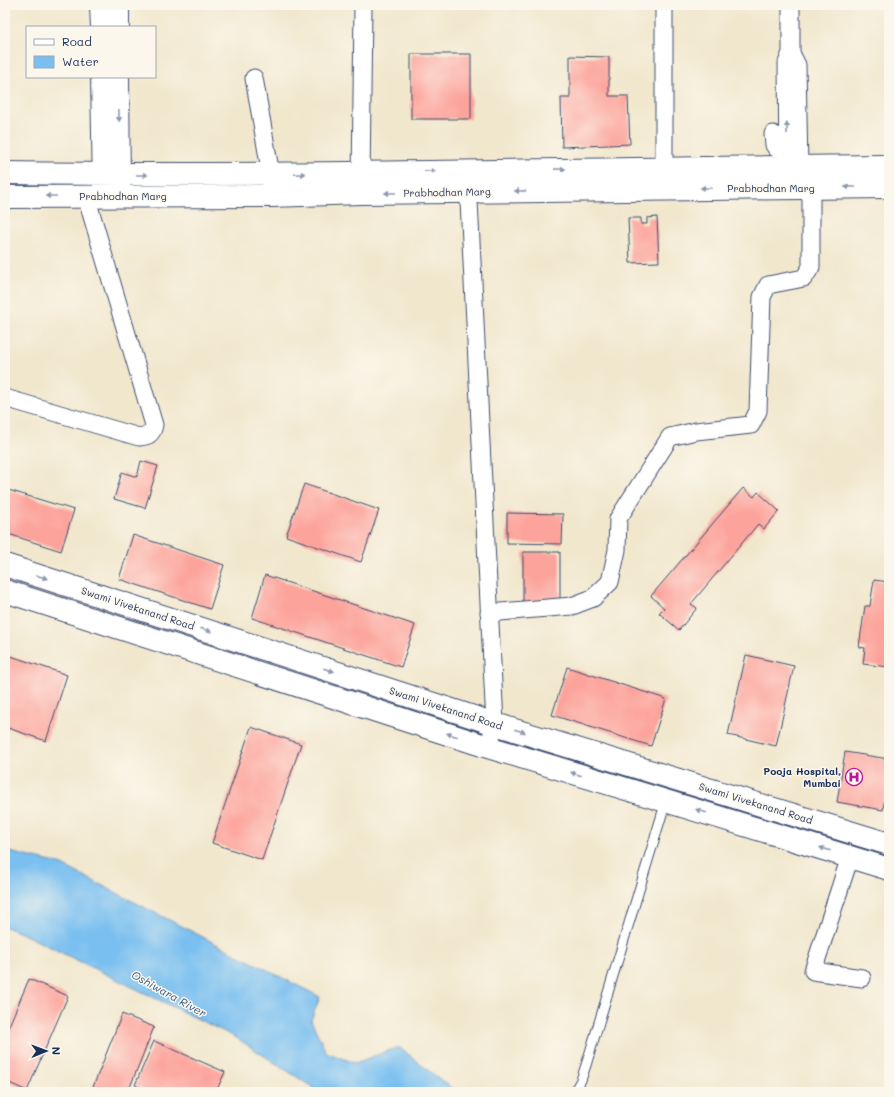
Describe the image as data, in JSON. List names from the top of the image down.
{
  "streets": {
    "street": ["Prabhodhan Marg", "Swami Vivekanand Road"]
  },
  "water": ["Oshiwara River"],
  "places": {
    "hospital": ["Pooja Hospital, Mumbai"]
  },
  "legend": ["Road", "Water"],
  "north": "right"
}
